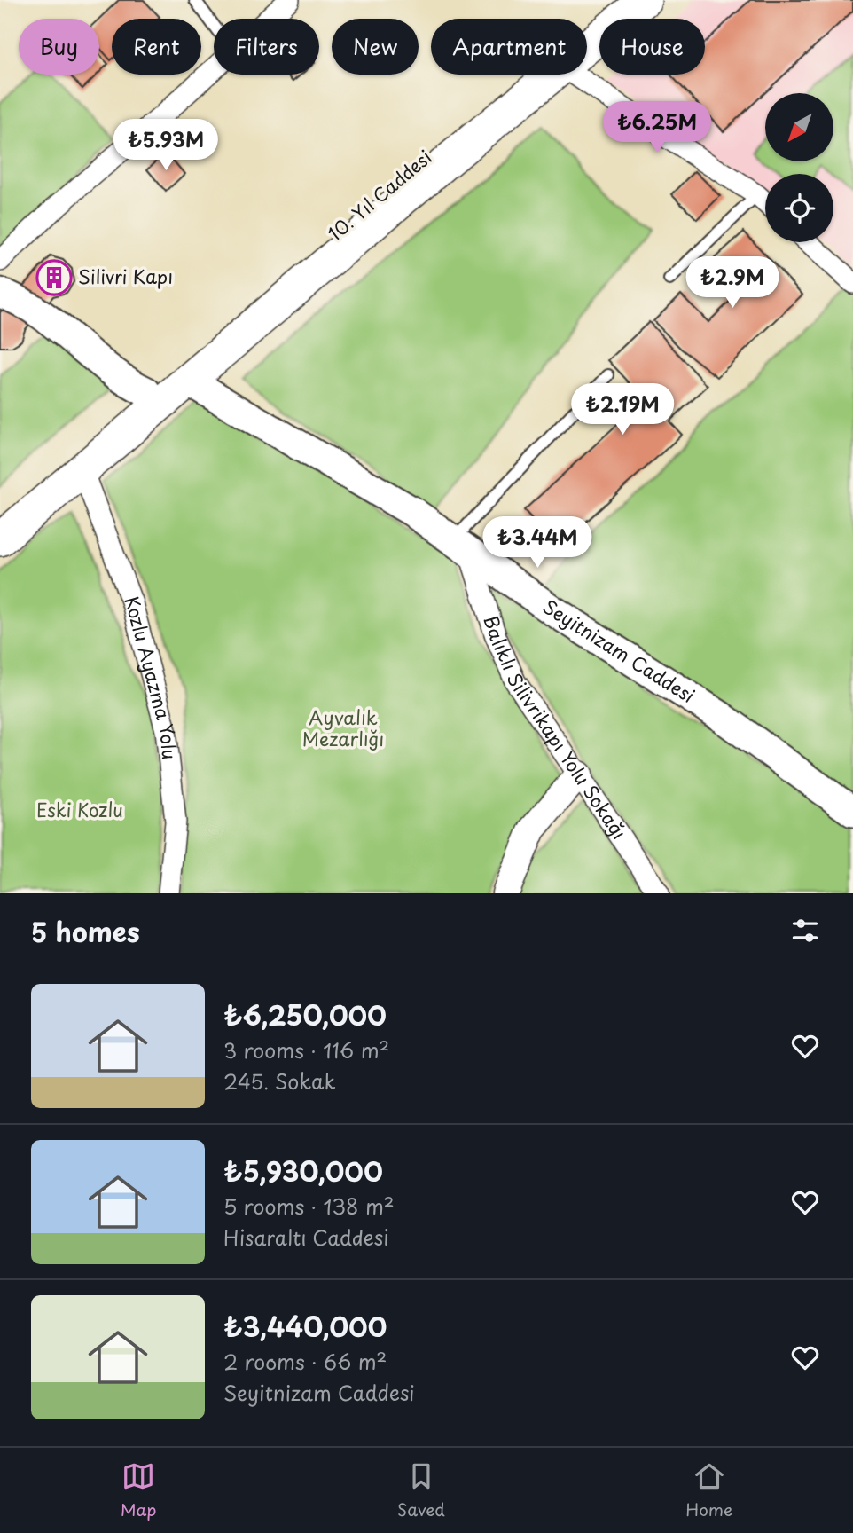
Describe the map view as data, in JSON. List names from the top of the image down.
{
  "streets": {
    "main road": ["10. Yıl Caddesi", "Seyitnizam Caddesi"],
    "street": ["Kozlu Ayazma Yolu", "Balıklı Silivrikapı Yolu Sokağı"]
  },
  "crossings": [
    ["10. Yıl Caddesi", "Seyitnizam Caddesi"],
    ["Seyitnizam Caddesi", "Balıklı Silivrikapı Yolu Sokağı"]
  ],
  "parks": ["Ayvalık Mezarlığı", "Eski Kozlu"],
  "places": {
    "building": ["Silivri Kapı"]
  },
  "north": "bottom left",
  "page": {
    "chip": [
      "Buy",
      "Rent",
      "Filters",
      "New",
      "Apartment",
      "House"
    ],
    "price": [
      "₺6.25M",
      "₺5.93M",
      "₺2.9M",
      "₺2.19M",
      "₺3.44M"
    ],
    "heading": "5 homes",
    "list": [
      {
        "name": "₺6,250,000",
        "note": "3 rooms · 116 m² · 245. Sokak"
      },
      {
        "name": "₺5,930,000",
        "note": "5 rooms · 138 m² · Hisaraltı Caddesi"
      },
      {
        "name": "₺3,440,000",
        "note": "2 rooms · 66 m² · Seyitnizam Caddesi"
      }
    ],
    "tabs": ["Map", "Saved", "Home"]
  }
}
